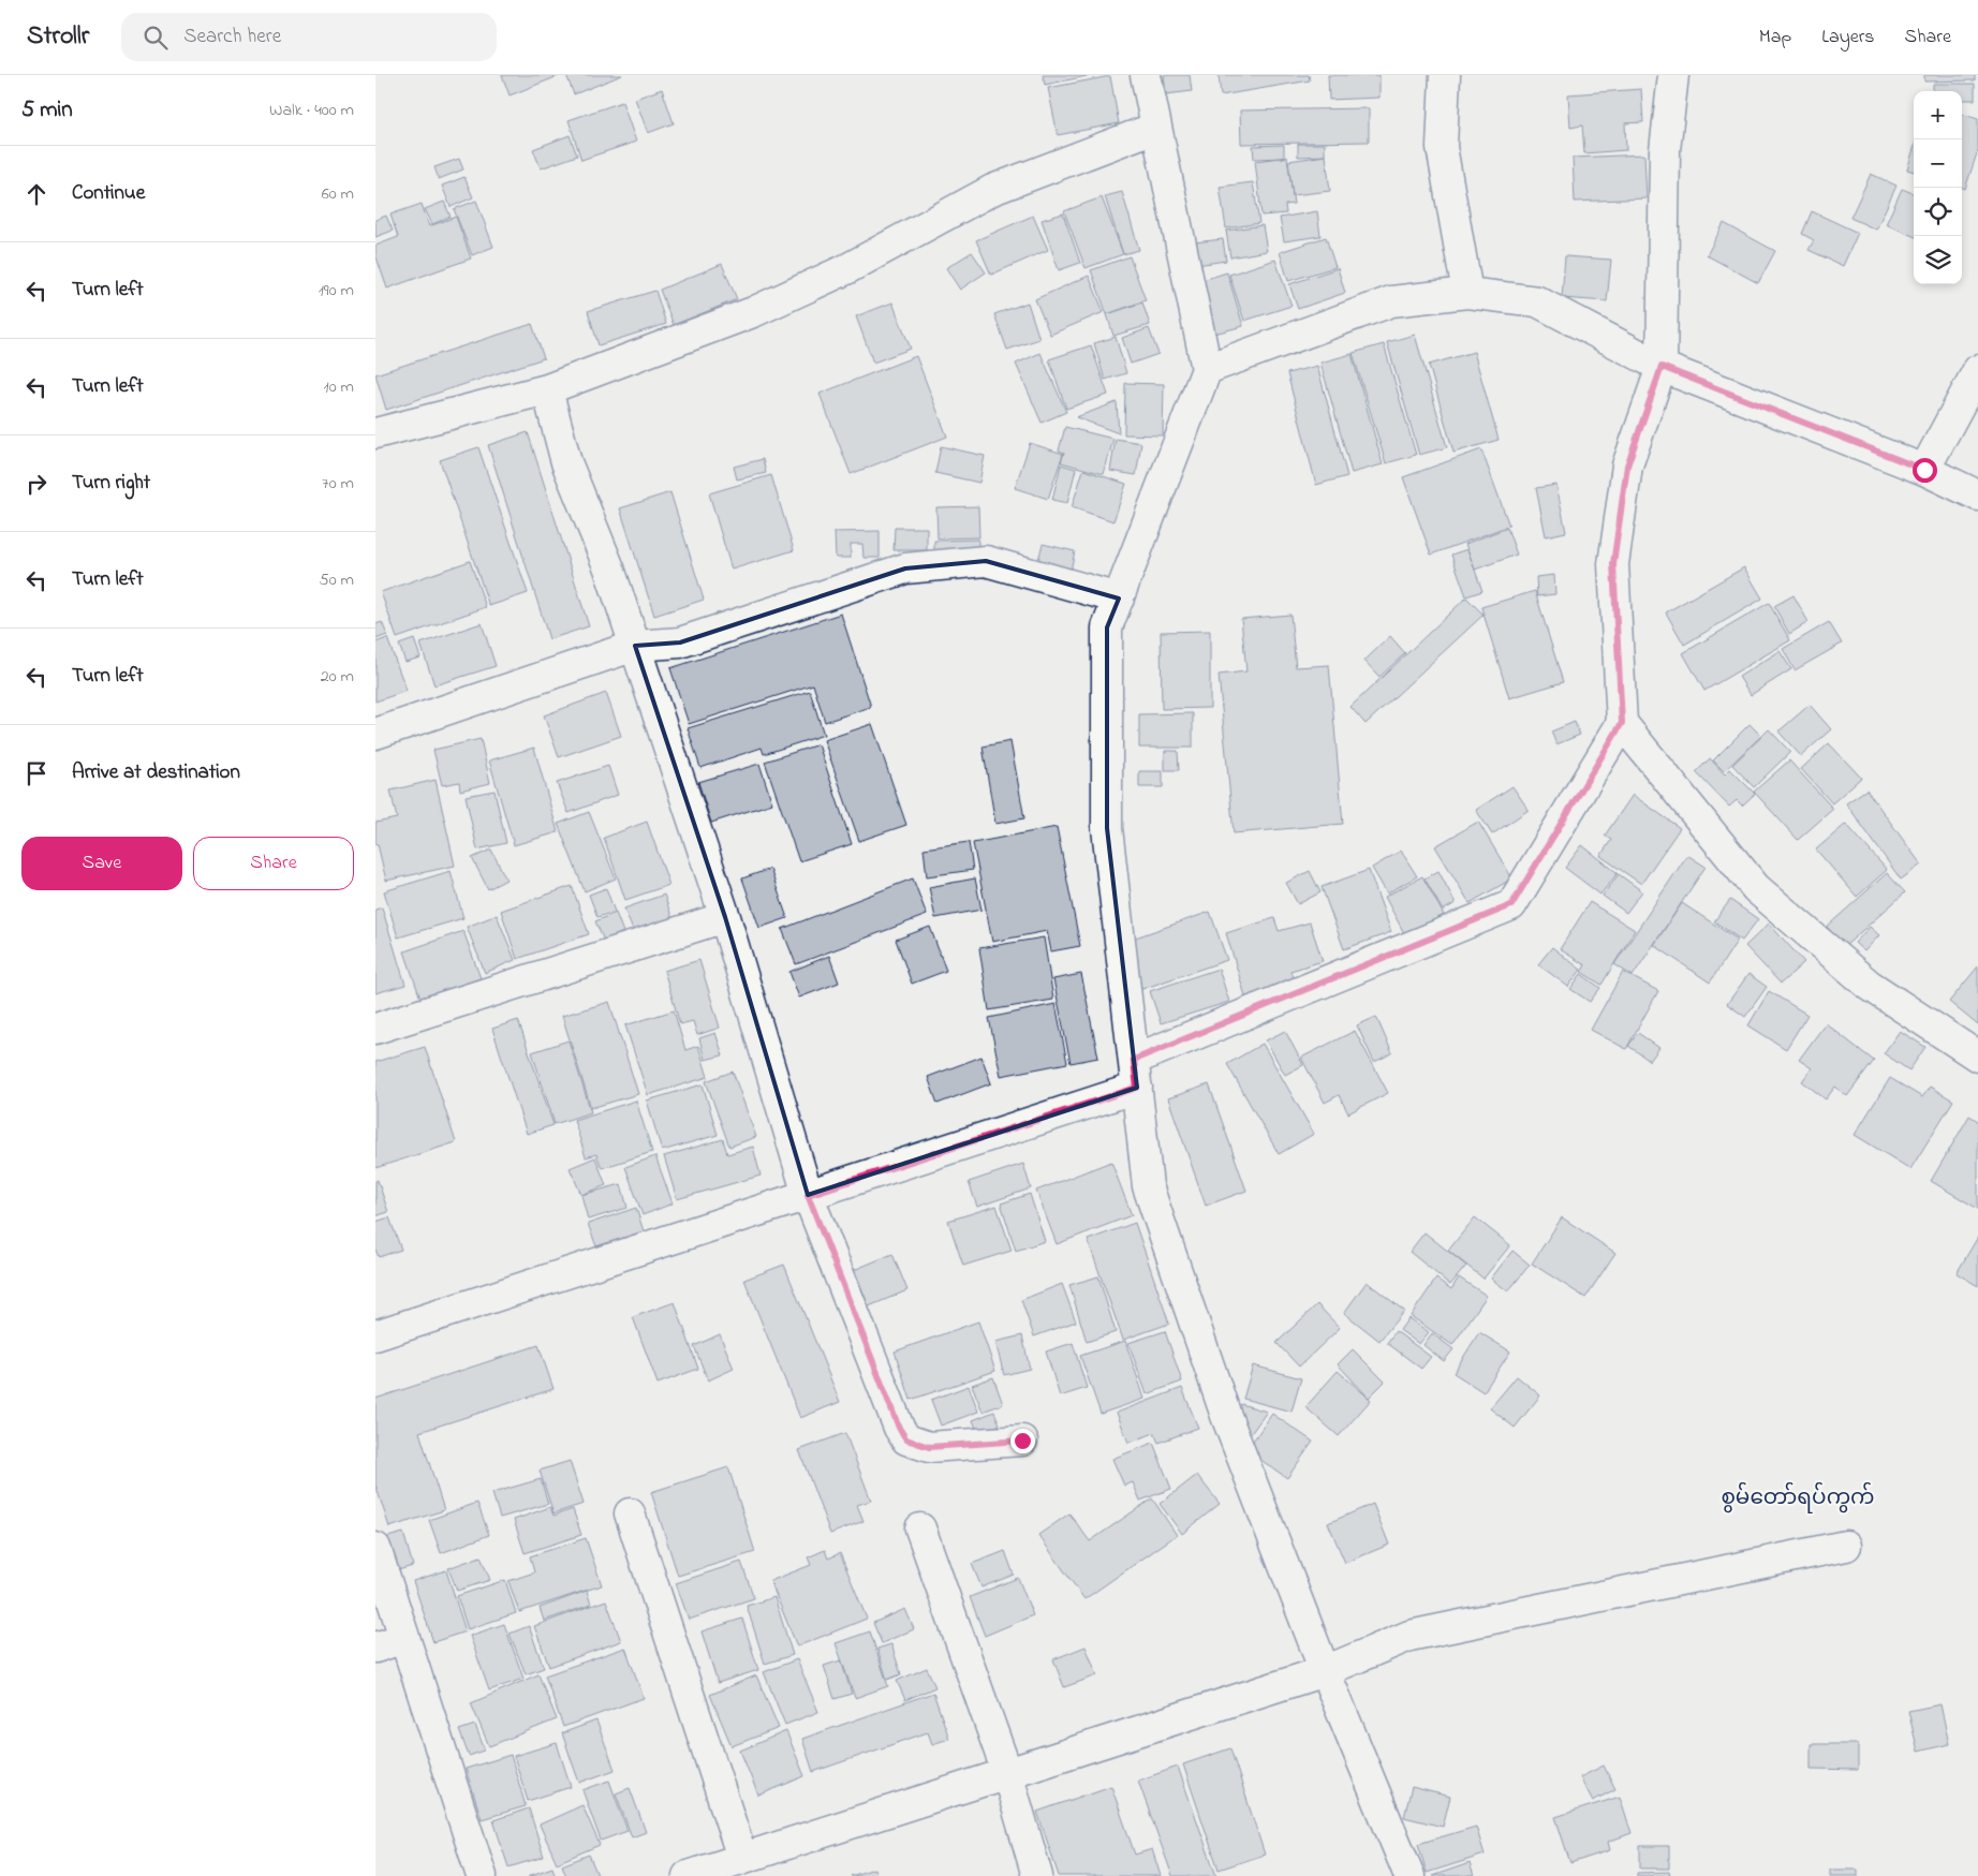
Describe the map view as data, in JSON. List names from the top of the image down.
{
  "districts": ["စွမ်တော်ရပ်ကွက်"],
  "page": {
    "header": "Strollr",
    "search": "Search here",
    "nav": ["Map", "Layers", "Share"],
    "heading": ["5 min", "Walk · 400 m"],
    "map_buttons": ["+", "−"],
    "list": [
      ["Continue", "60 m"],
      ["Turn left", "190 m"],
      ["Turn left", "10 m"],
      ["Turn right", "70 m"],
      ["Turn left", "50 m"],
      ["Turn left", "20 m"],
      "Arrive at destination"
    ],
    "buttons": ["Save", "Share"]
  }
}
